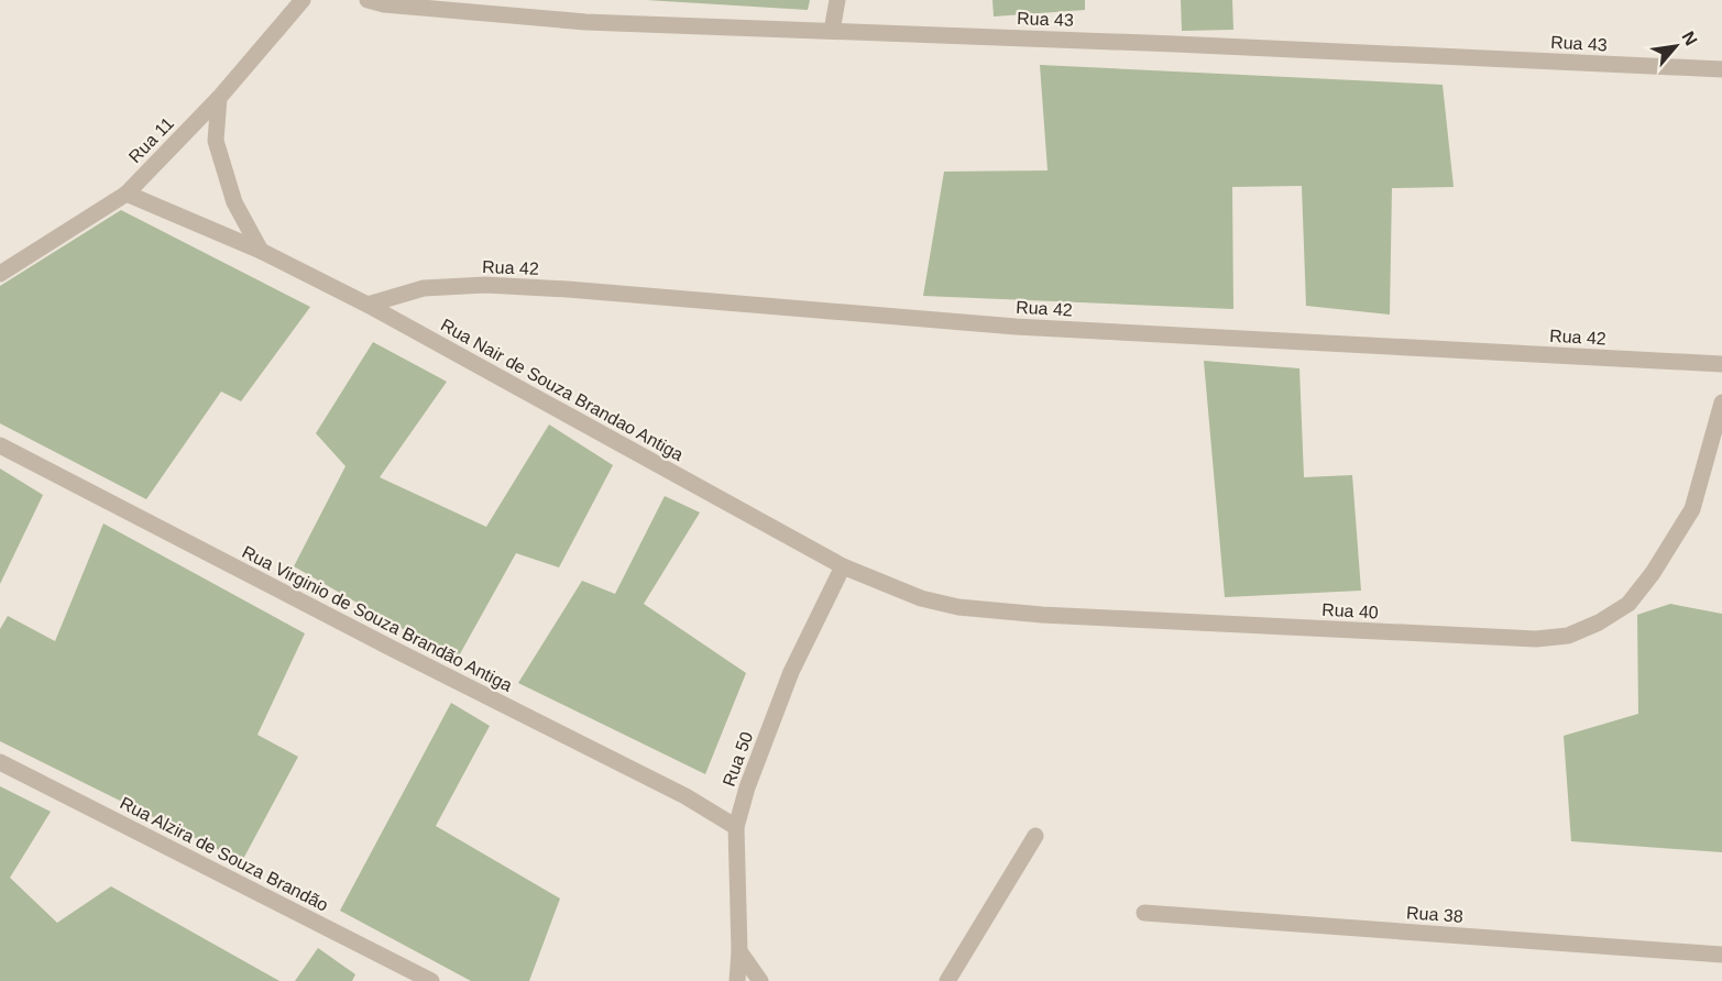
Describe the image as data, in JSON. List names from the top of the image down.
{
  "streets": {
    "street": [
      "Rua 43",
      "Rua 11",
      "Rua 42",
      "Rua Nair de Souza Brandao Antiga",
      "Rua 40",
      "Rua Virginio de Souza Brandão Antiga",
      "Rua 50",
      "Rua Alzira de Souza Brandão",
      "Rua 38"
    ]
  },
  "crossings": [
    ["Rua 11", "Rua Nair de Souza Brandao Antiga"],
    ["Rua 42", "Rua Nair de Souza Brandao Antiga"],
    ["Rua Nair de Souza Brandao Antiga", "Rua 40"],
    ["Rua Nair de Souza Brandao Antiga", "Rua 50"],
    ["Rua 40", "Rua 50"],
    ["Rua Virginio de Souza Brandão Antiga", "Rua 50"]
  ],
  "north": "top right"
}
